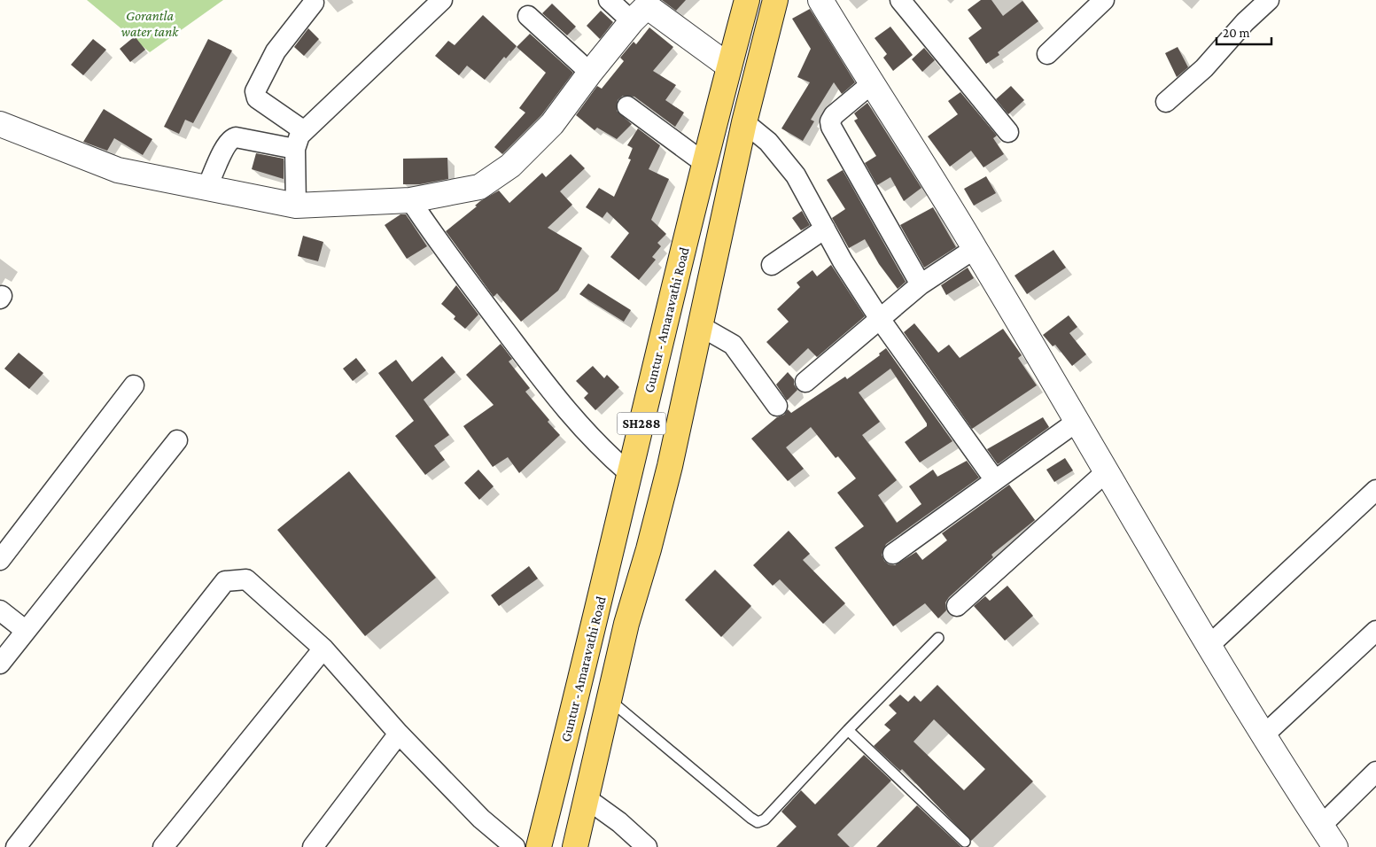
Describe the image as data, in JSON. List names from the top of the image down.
{
  "streets": {
    "main road": ["Guntur - Amaravathi Road", "SH288"]
  },
  "parks": ["Gorantla water tank"],
  "scale_bar": "20 m"
}
